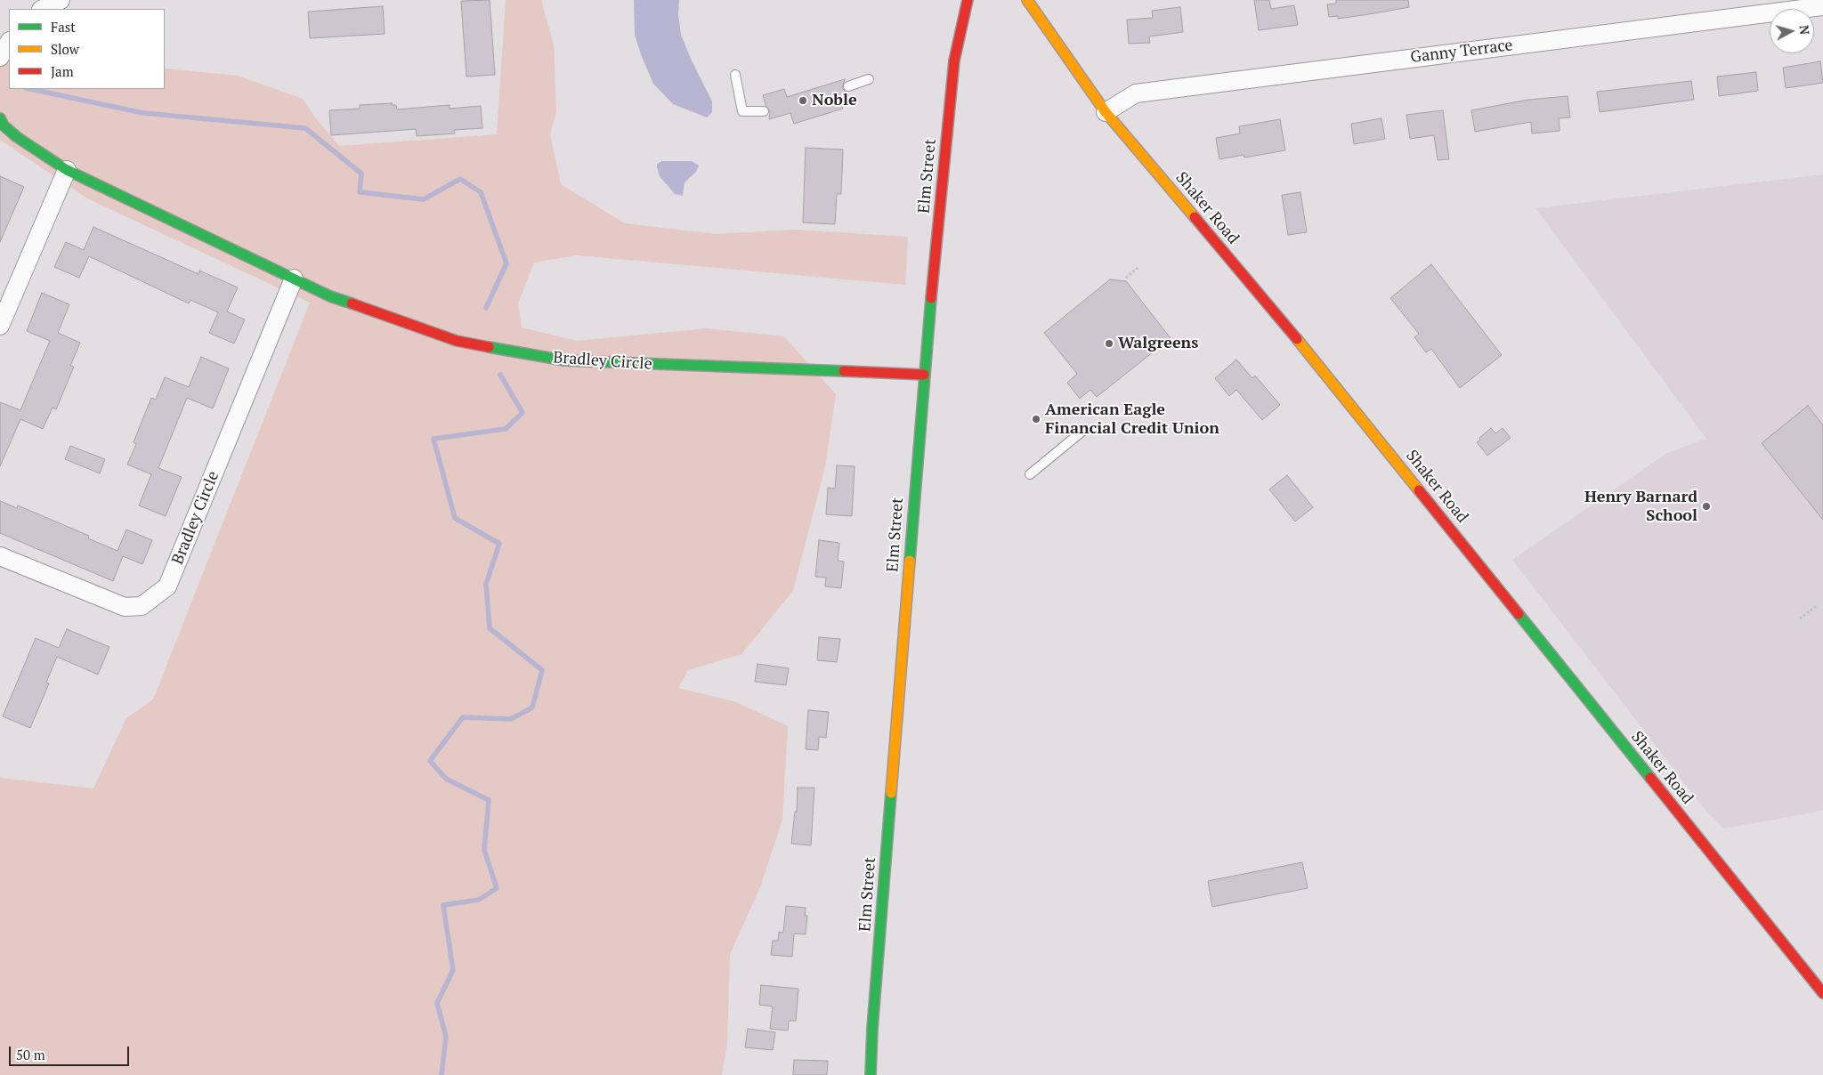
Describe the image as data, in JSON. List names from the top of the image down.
{
  "streets": {
    "street": [
      "Ganny Terrace",
      "Elm Street",
      "Shaker Road",
      "Bradley Circle"
    ]
  },
  "crossings": [
    ["Ganny Terrace", "Shaker Road"],
    ["Elm Street", "Bradley Circle"]
  ],
  "places": [
    "Noble",
    "Walgreens",
    "American Eagle Financial Credit Union",
    "Henry Barnard School"
  ],
  "legend": ["Fast", "Slow", "Jam"],
  "scale_bar": "50 m",
  "north": "right"
}
